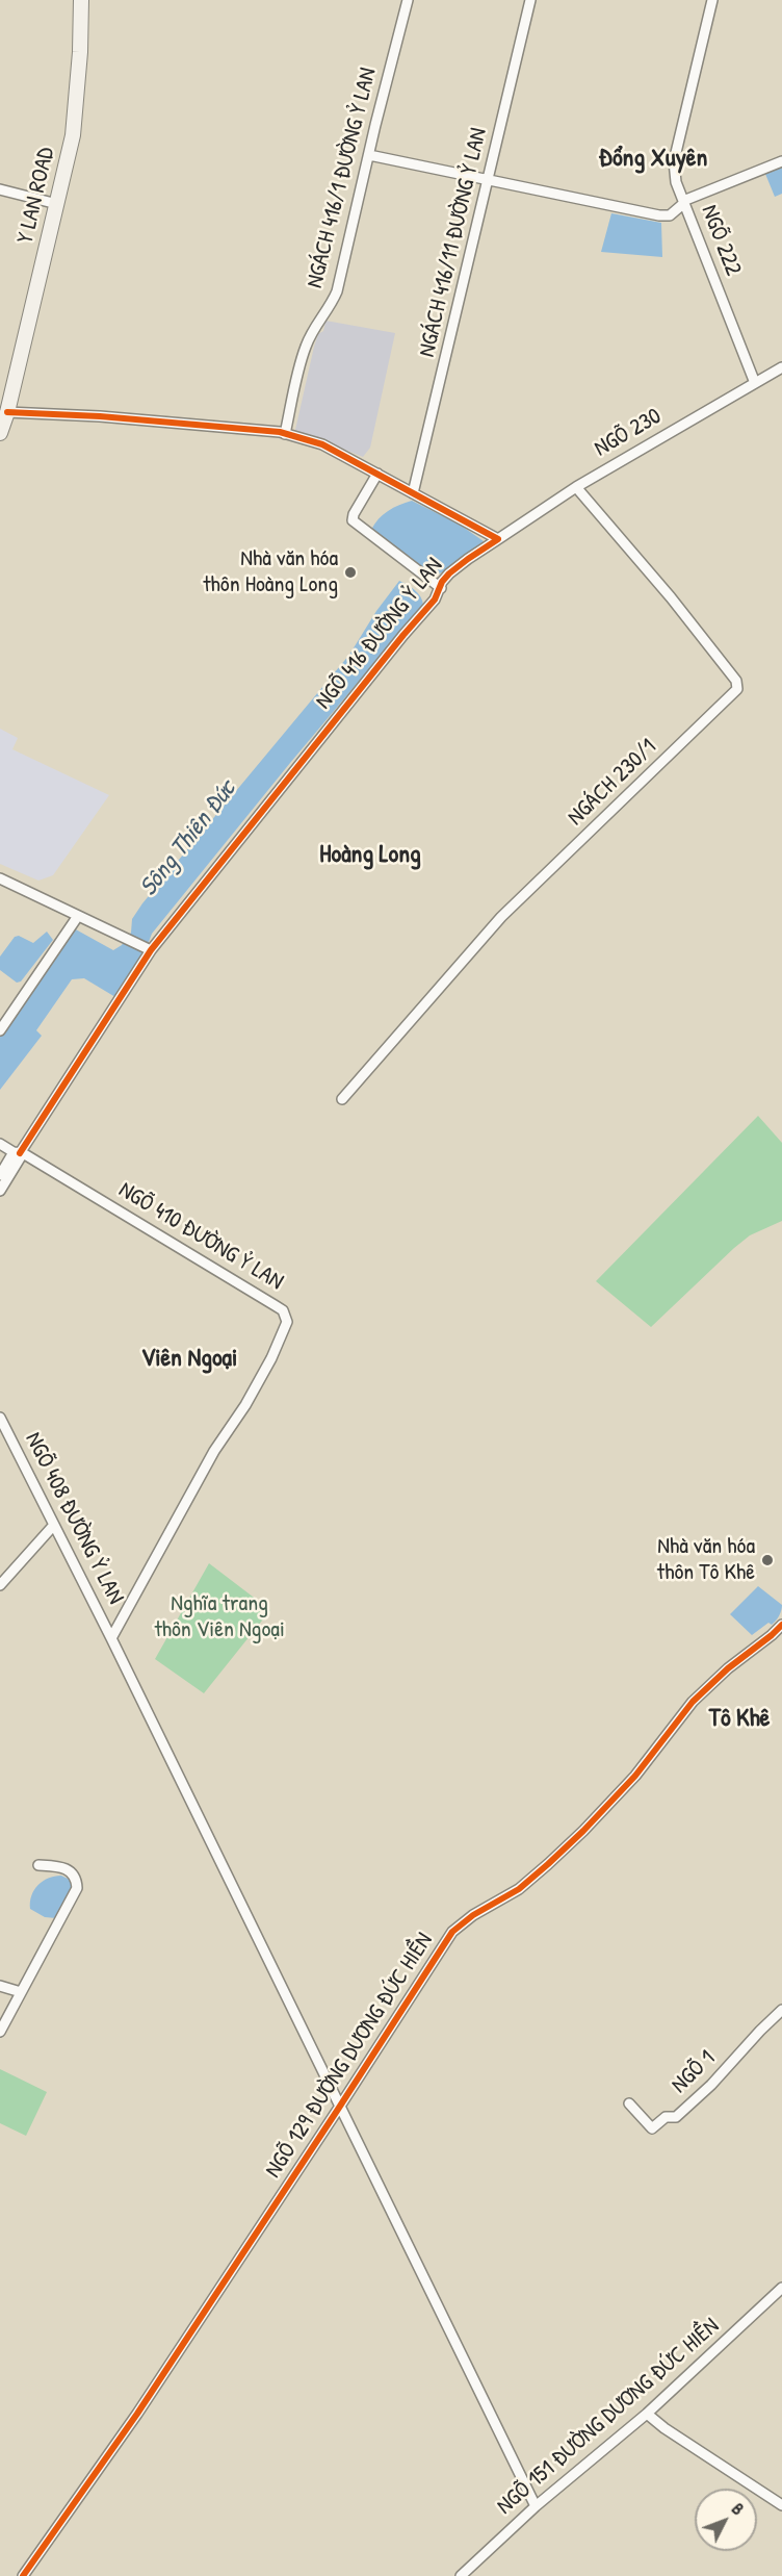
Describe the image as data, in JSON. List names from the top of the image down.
{
  "streets": {
    "main road": ["Y LAN ROAD"],
    "street": [
      "NGÁCH 416/1 ĐƯỜNG Ỷ LAN",
      "NGÕ 222",
      "NGÁCH 416/11 ĐƯỜNG Ỷ LAN",
      "NGÕ 230",
      "NGÕ 416 ĐƯỜNG Ỷ LAN",
      "NGÁCH 230/1",
      "NGÕ 410 ĐƯỜNG Ỷ LAN",
      "NGÕ 408 ĐƯỜNG Ỷ LAN",
      "NGÕ 129 ĐƯỜNG DƯƠNG ĐỨC HIỀN",
      "NGÕ 1",
      "NGÕ 151 ĐƯỜNG DƯƠNG ĐỨC HIỀN"
    ]
  },
  "crossings": [
    ["NGÕ 222", "NGÕ 230"],
    ["NGÕ 230", "NGÕ 416 ĐƯỜNG Ỷ LAN"],
    ["NGÕ 230", "NGÁCH 230/1"],
    ["NGÕ 416 ĐƯỜNG Ỷ LAN", "NGÕ 410 ĐƯỜNG Ỷ LAN"],
    ["NGÕ 410 ĐƯỜNG Ỷ LAN", "NGÕ 408 ĐƯỜNG Ỷ LAN"],
    ["NGÕ 408 ĐƯỜNG Ỷ LAN", "NGÕ 129 ĐƯỜNG DƯƠNG ĐỨC HIỀN"],
    ["NGÕ 408 ĐƯỜNG Ỷ LAN", "NGÕ 151 ĐƯỜNG DƯƠNG ĐỨC HIỀN"]
  ],
  "districts": [
    "Đổng Xuyên",
    "Hoàng Long",
    "Viên Ngoại",
    "Tô Khê"
  ],
  "water": ["Sông Thiên Đức"],
  "parks": ["Nghĩa trang thôn Viên Ngoại"],
  "places": ["Nhà văn hóa thôn Hoàng Long", "Nhà văn hóa thôn Tô Khê"],
  "north": "top right"
}
